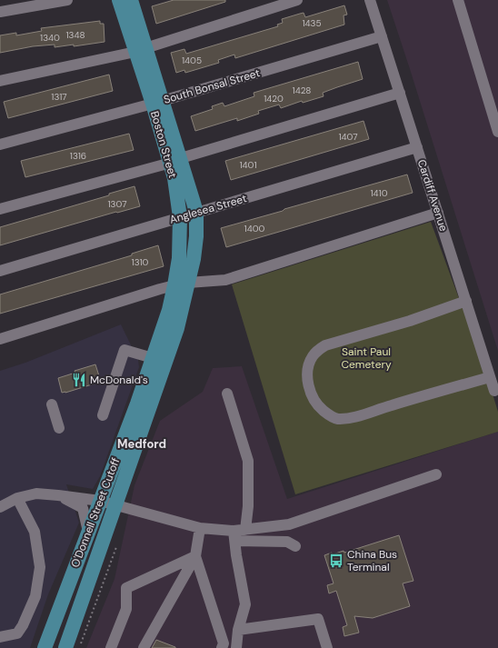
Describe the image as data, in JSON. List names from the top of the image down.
{
  "streets": {
    "main road": ["Boston Street", "O'Donnell Street Cutoff"],
    "street": ["South Bonsal Street", "Cardiff Avenue", "Anglesea Street"]
  },
  "crossings": [
    ["South Bonsal Street", "Boston Street"],
    ["South Bonsal Street", "Cardiff Avenue"],
    ["Boston Street", "Anglesea Street"],
    ["Boston Street", "O'Donnell Street Cutoff"],
    ["Cardiff Avenue", "Anglesea Street"]
  ],
  "districts": ["Medford"],
  "parks": ["Saint Paul Cemetery"],
  "places": {
    "restaurant": ["McDonald's"],
    "bus stop": ["China Bus Terminal"]
  },
  "house_numbers": [
    "1435",
    "1348",
    "1340",
    "1405",
    "1428",
    "1317",
    "1420",
    "1407",
    "1316",
    "1401",
    "1410",
    "1307",
    "1400",
    "1310"
  ]
}
